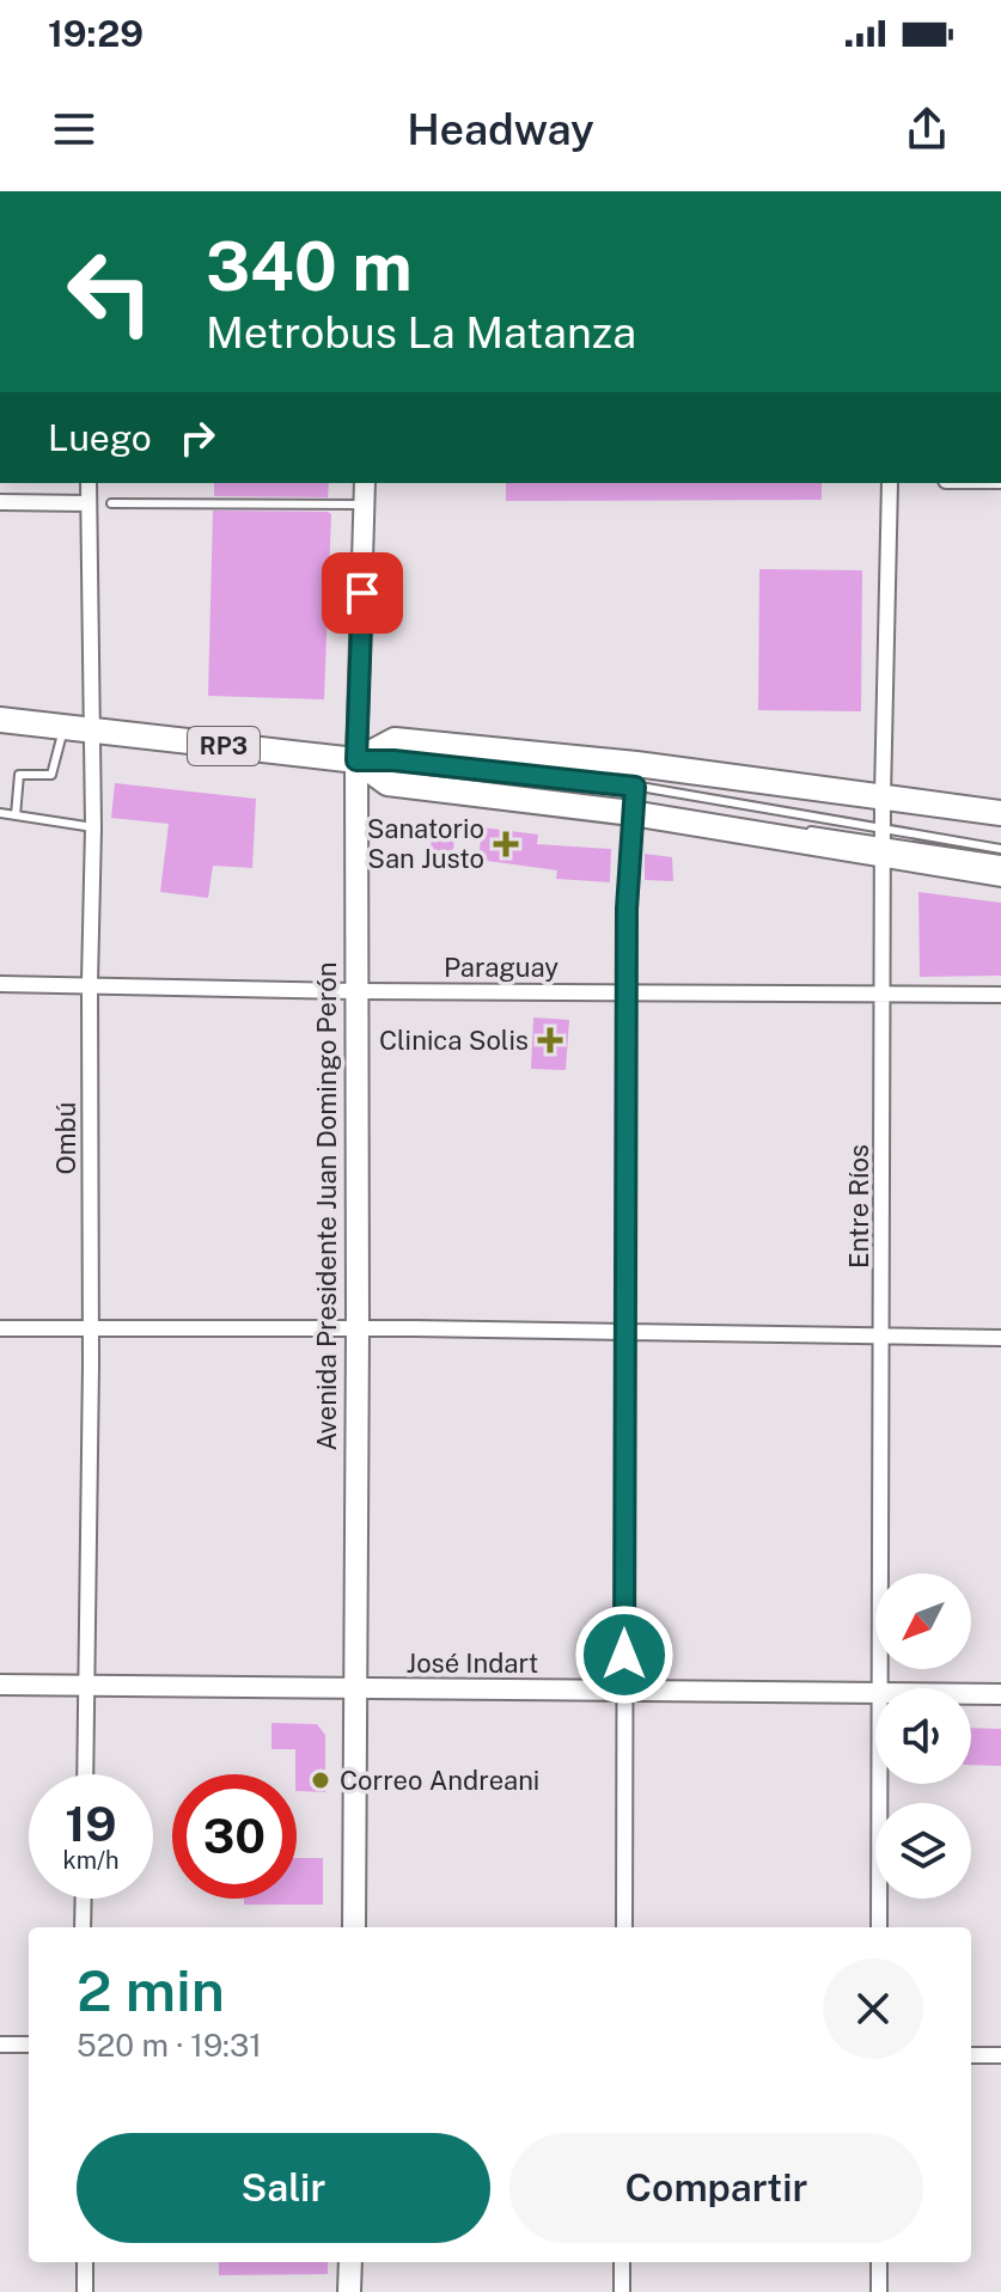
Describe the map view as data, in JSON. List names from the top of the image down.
{
  "streets": {
    "highway": ["RP3"],
    "main road": ["Avenida Presidente Juan Domingo Perón"],
    "street": [
      "Paraguay",
      "Ombú",
      "Entre Ríos",
      "José Indart"
    ]
  },
  "crossings": [
    ["RP3", "Ombú"],
    ["RP3", "Avenida Presidente Juan Domingo Perón"],
    ["RP3", "Entre Ríos"],
    ["Paraguay", "Ombú"],
    ["Paraguay", "Avenida Presidente Juan Domingo Perón"],
    ["Paraguay", "Entre Ríos"],
    ["Ombú", "José Indart"],
    ["Avenida Presidente Juan Domingo Perón", "José Indart"]
  ],
  "places": {
    "health": ["Sanatorio San Justo", "Clinica Solis"],
    "other": ["Correo Andreani"]
  },
  "north": "bottom left",
  "page": {
    "status": "19:29",
    "header": "Headway",
    "turn": ["340 m", "Metrobus La Matanza"],
    "then": "Luego",
    "speed": "19 km/h",
    "limit": "30",
    "heading": ["2 min", "520 m · 19:31"],
    "buttons": ["Salir", "Compartir"]
  }
}
